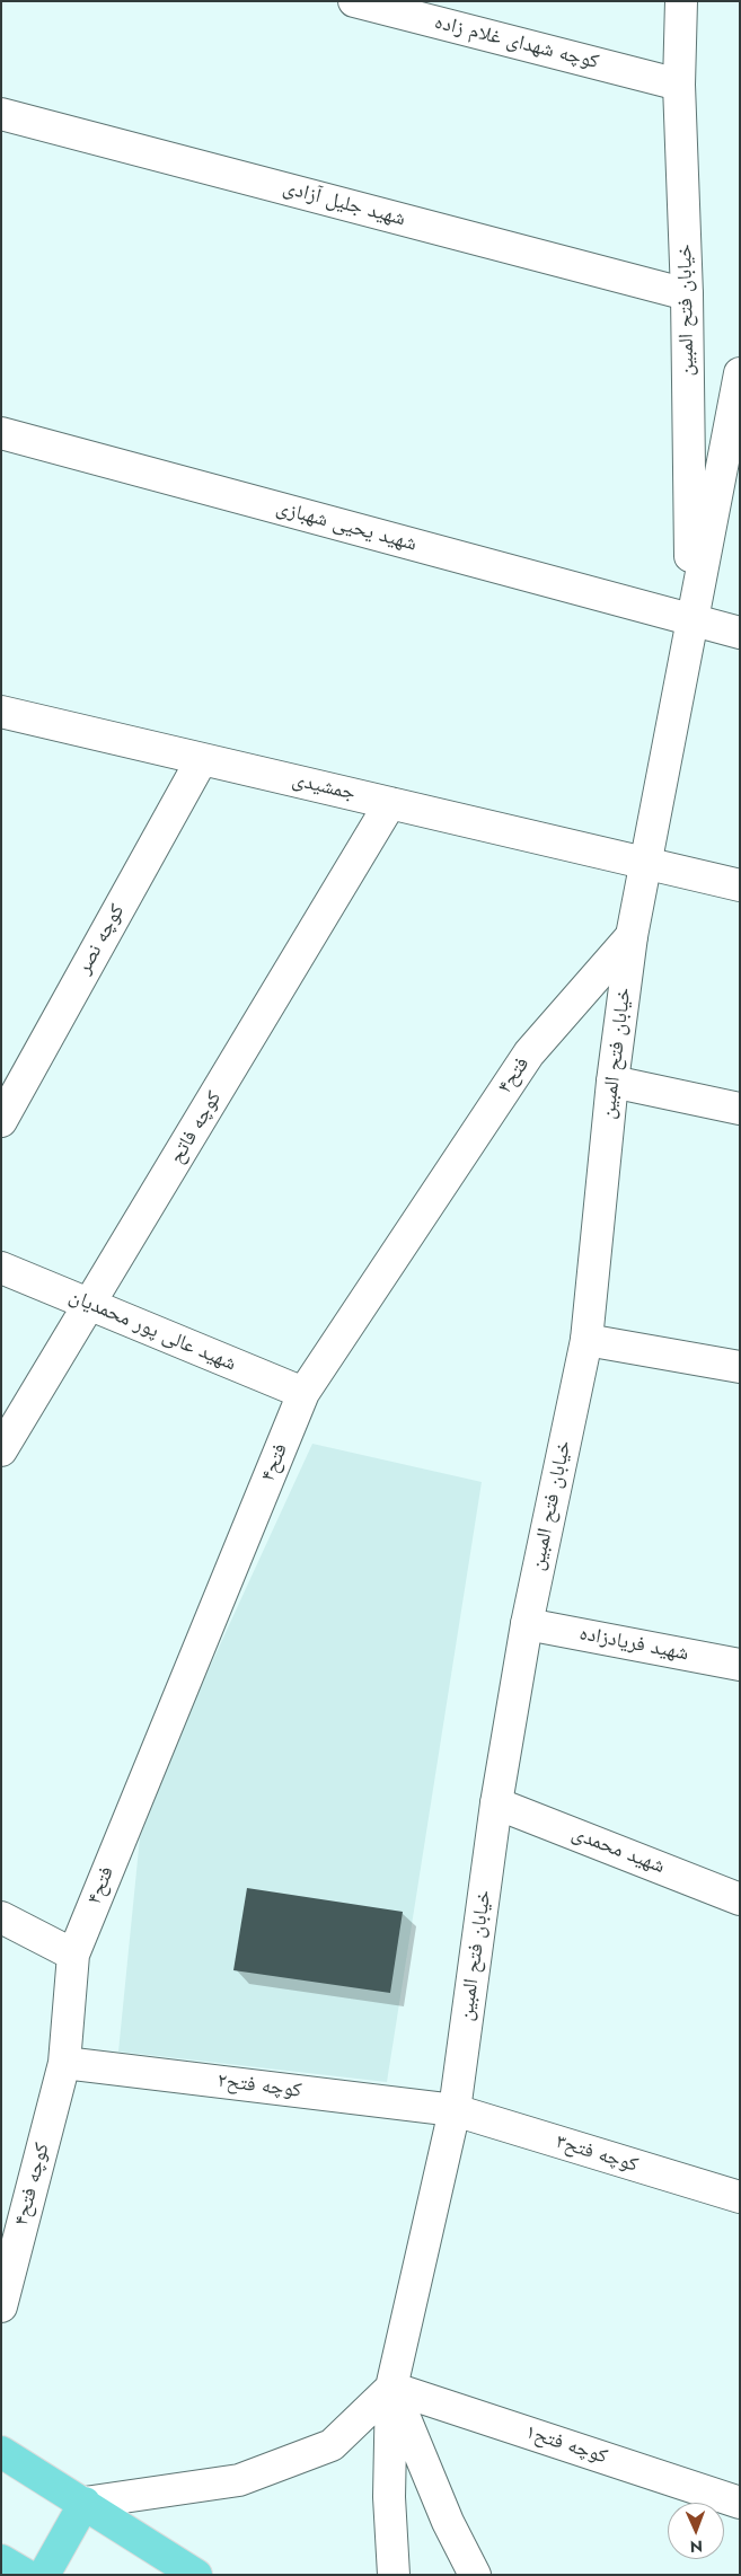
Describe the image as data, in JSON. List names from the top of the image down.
{
  "streets": {
    "street": [
      "کوچه شهدای غلام زاده",
      "شهید جلیل آزادی",
      "خیابان فتح المبین",
      "شهید یحیی شهبازی",
      "جمشیدی",
      "کوچه نصر",
      "فتح۴",
      "کوچه فاتح",
      "شهید عالی پور محمدیان",
      "شهید فریادزاده",
      "شهید محمدی",
      "کوچه فتح۲",
      "کوچه فتح۳",
      "کوچه فتح۴",
      "کوچه فتح۱"
    ]
  },
  "crossings": [
    ["کوچه شهدای غلام زاده", "خیابان فتح المبین"],
    ["شهید جلیل آزادی", "خیابان فتح المبین"],
    ["خیابان فتح المبین", "شهید یحیی شهبازی"],
    ["خیابان فتح المبین", "جمشیدی"],
    ["خیابان فتح المبین", "فتح۴"],
    ["خیابان فتح المبین", "شهید فریادزاده"],
    ["خیابان فتح المبین", "شهید محمدی"],
    ["خیابان فتح المبین", "کوچه فتح۲"],
    ["خیابان فتح المبین", "کوچه فتح۳"],
    ["خیابان فتح المبین", "کوچه فتح۱"],
    ["جمشیدی", "کوچه نصر"],
    ["جمشیدی", "کوچه فاتح"],
    ["فتح۴", "شهید عالی پور محمدیان"],
    ["فتح۴", "کوچه فتح۲"],
    ["فتح۴", "کوچه فتح۴"],
    ["کوچه فاتح", "شهید عالی پور محمدیان"],
    ["کوچه فتح۲", "کوچه فتح۳"],
    ["کوچه فتح۲", "کوچه فتح۴"]
  ],
  "north": "bottom"
}
